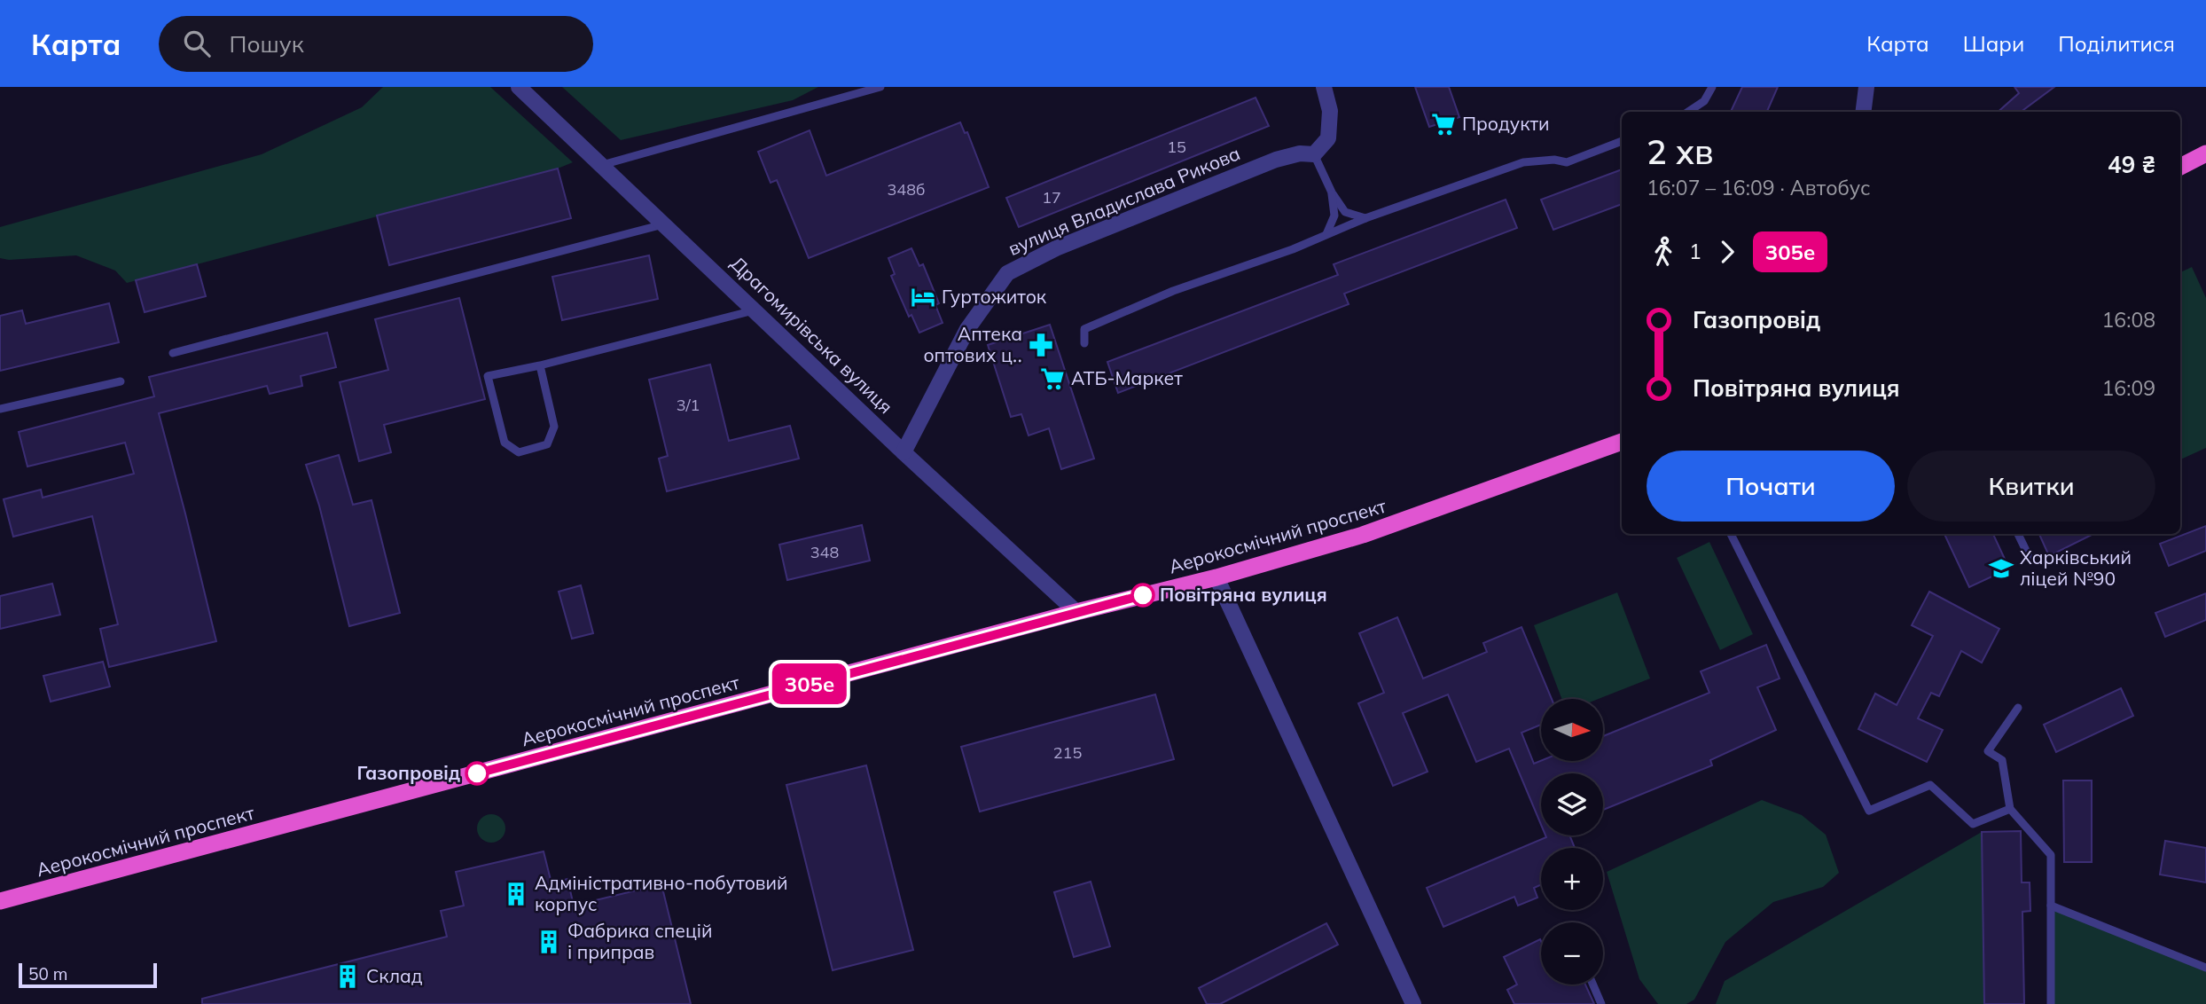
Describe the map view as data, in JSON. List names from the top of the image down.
{
  "streets": {
    "highway": ["Аерокосмічний проспект"],
    "street": ["вулиця Владислава Рикова", "Драгомирівська вулиця"]
  },
  "crossings": [
    ["вулиця Владислава Рикова", "Драгомирівська вулиця"],
    ["Драгомирівська вулиця", "Аерокосмічний проспект"]
  ],
  "places": {
    "supermarket": ["Продукти", "АТБ-Маркет"],
    "hotel": ["Гуртожиток"],
    "pharmacy": ["Аптека оптових ц‥"],
    "school or university": ["Харківський ліцей №90"],
    "other": ["Повітряна вулиця", "Газопровiд"],
    "building": ["Адміністративно-побутовий корпус", "Фабрика спецій і приправ", "Склад"]
  },
  "lines": ["bus line 305e"],
  "house_numbers": [
    "15",
    "348б",
    "17",
    "3/1",
    "348",
    "215"
  ],
  "scale_bar": "50 m",
  "north": "right",
  "page": {
    "header": "Карта",
    "search": "Пошук",
    "nav": ["Карта", "Шари", "Поділитися"],
    "on_map": "305e",
    "heading": ["2 хв", "16:07 – 16:09 · Автобус", "49 ₴"],
    "legs": ["1", "305e"],
    "list": [
      {
        "name": "Газопровiд",
        "value": "16:08"
      },
      {
        "name": "Повітряна вулиця",
        "value": "16:09"
      }
    ],
    "buttons": ["Почати", "Квитки"],
    "map_buttons": ["+", "−"],
    "scale": "50 m"
  }
}
